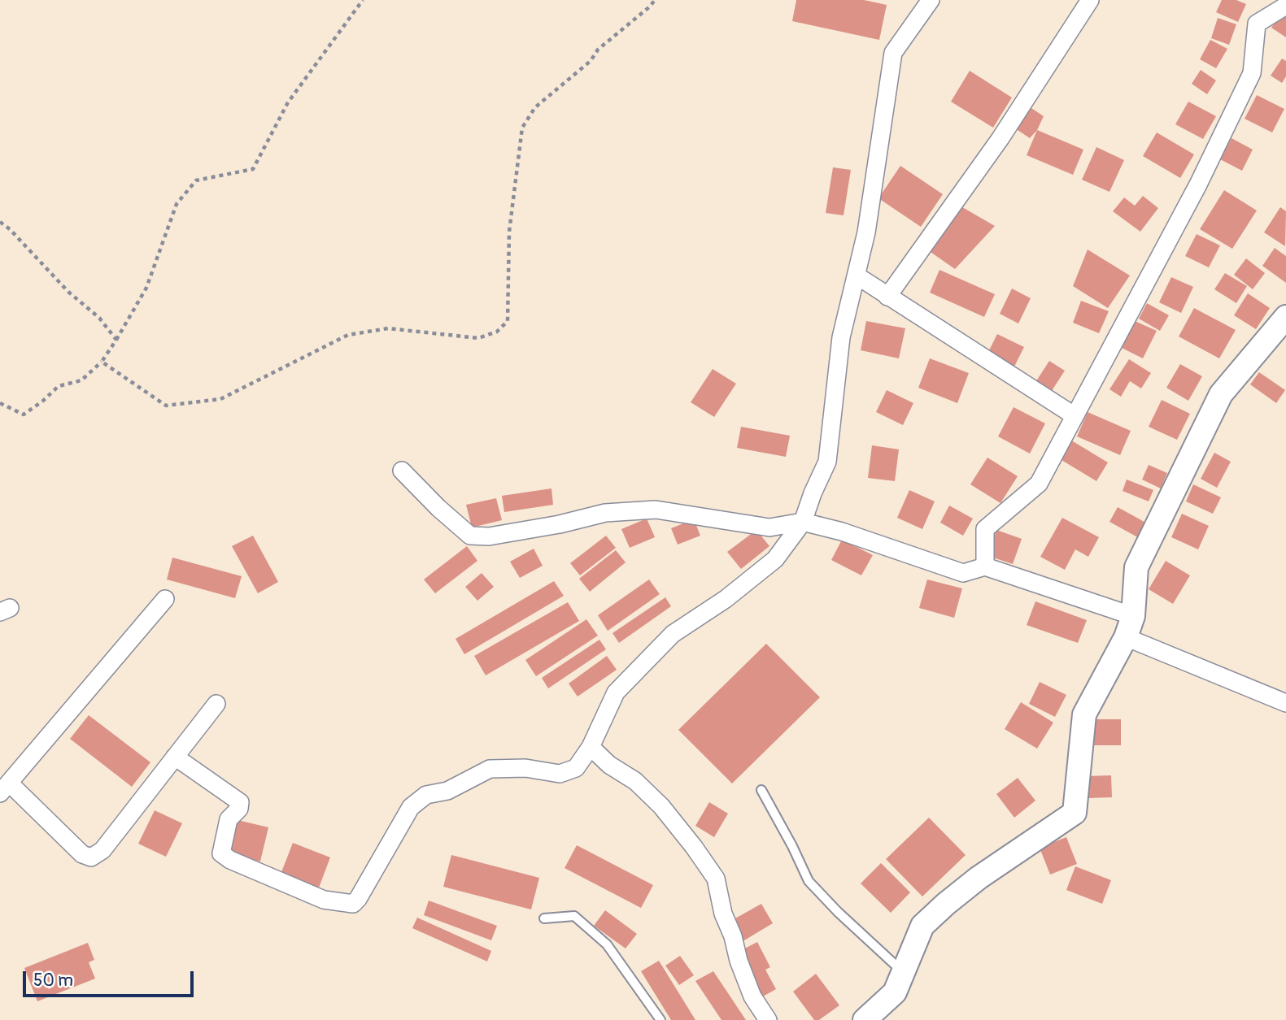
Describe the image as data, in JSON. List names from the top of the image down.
{
  "scale_bar": "50 m"
}
